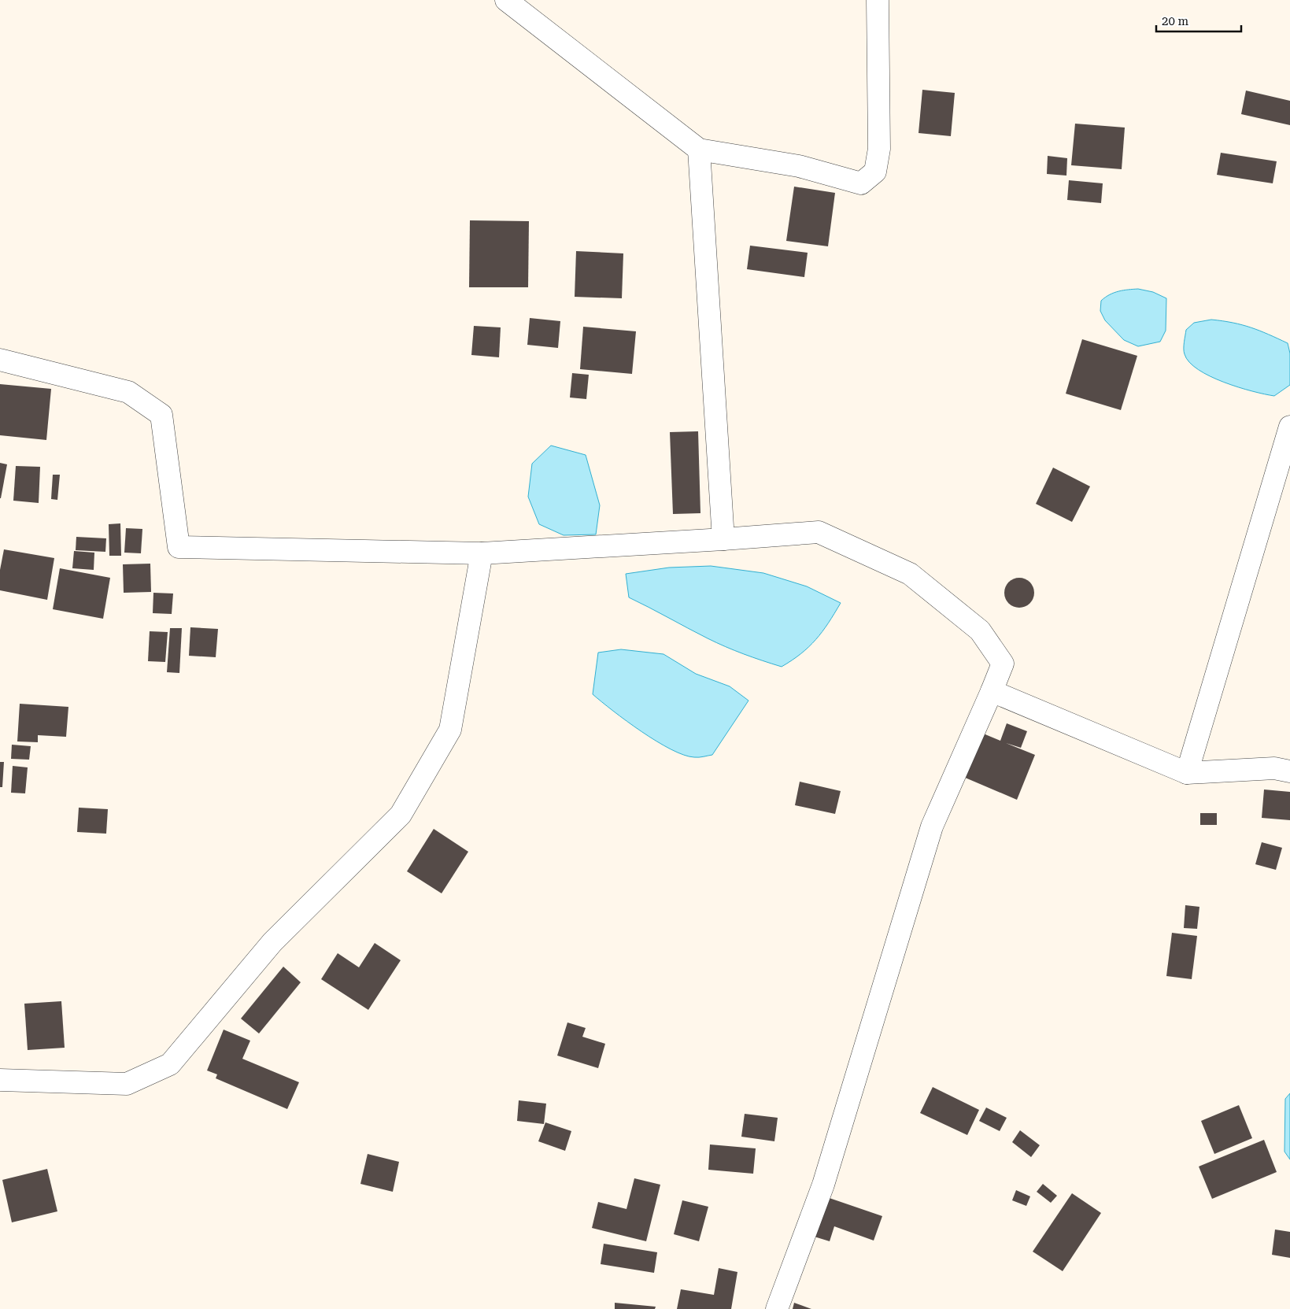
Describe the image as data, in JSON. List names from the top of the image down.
{
  "scale_bar": "20 m"
}
